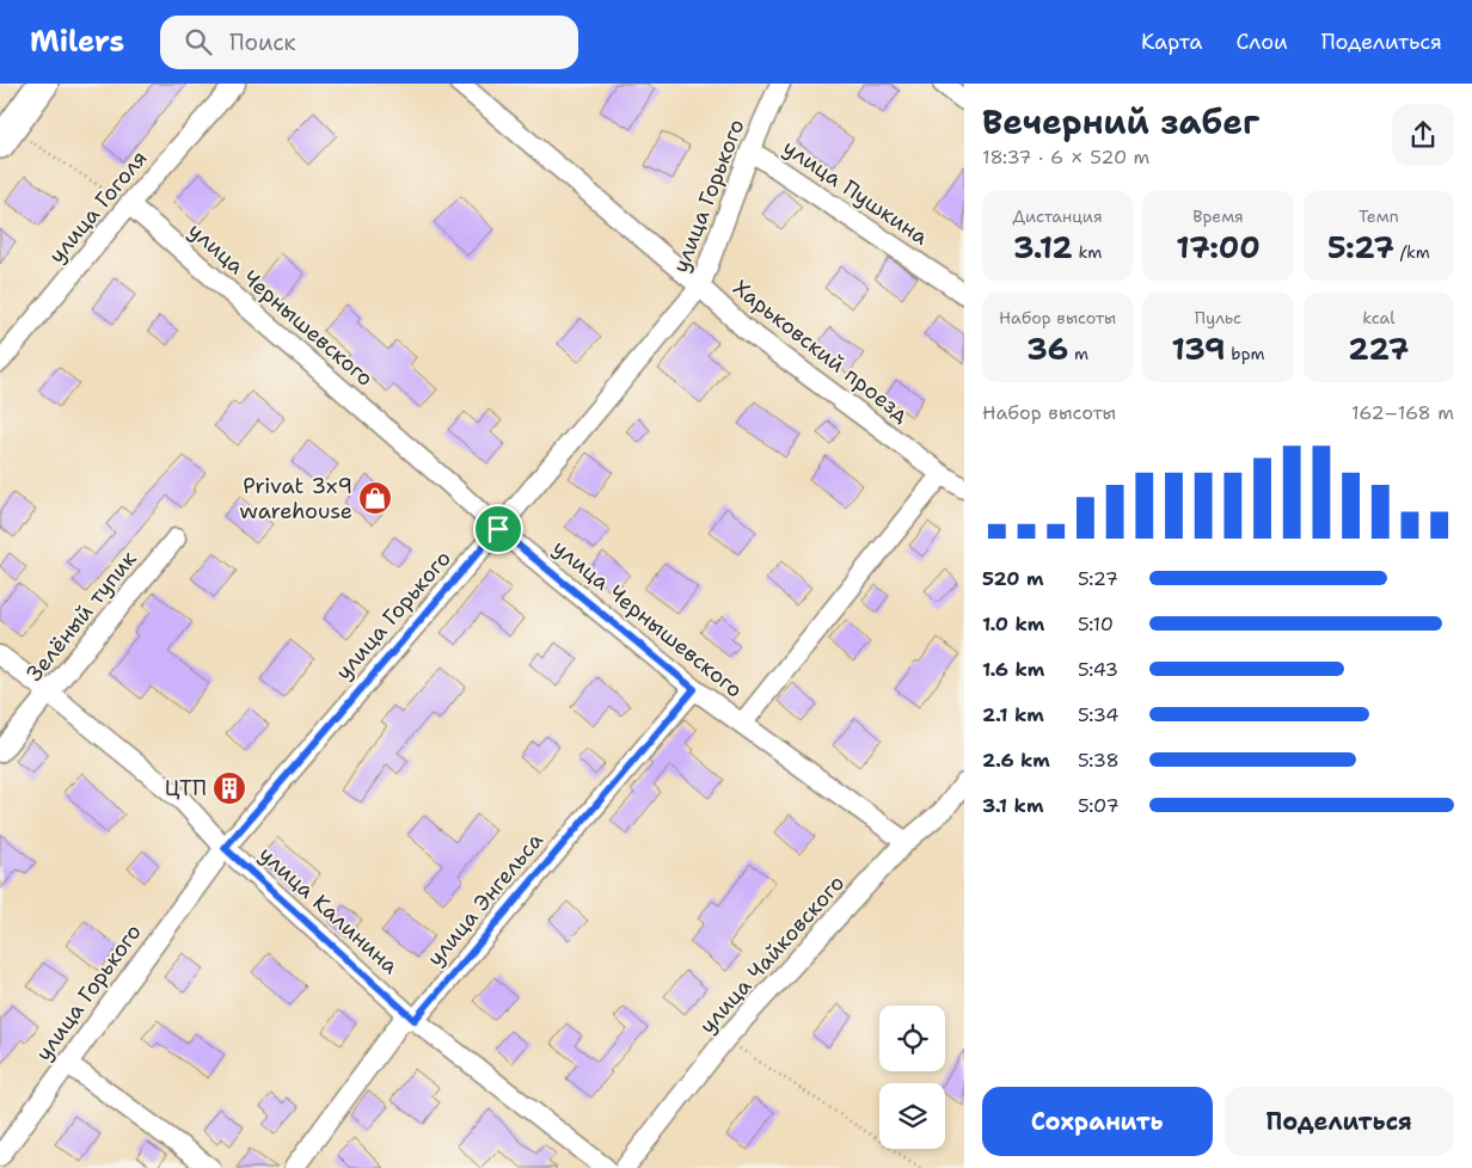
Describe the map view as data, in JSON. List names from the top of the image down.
{
  "streets": {
    "street": [
      "улица Пушкина",
      "улица Горького",
      "улица Гоголя",
      "улица Чернышевского",
      "Харьковский проезд",
      "Зелёный тупик",
      "улица Энгельса",
      "улица Калинина",
      "улица Чайковского"
    ]
  },
  "crossings": [
    ["улица Пушкина", "улица Горького"],
    ["улица Горького", "улица Чернышевского"],
    ["улица Горького", "Харьковский проезд"],
    ["улица Горького", "улица Калинина"],
    ["улица Гоголя", "улица Чернышевского"],
    ["улица Чернышевского", "улица Энгельса"],
    ["улица Чернышевского", "улица Чайковского"],
    ["Зелёный тупик", "улица Калинина"],
    ["улица Энгельса", "улица Калинина"]
  ],
  "places": {
    "shop": ["Privat 3x9 warehouse"],
    "building": ["ЦТП"]
  },
  "page": {
    "header": "Milers",
    "search": "Поиск",
    "nav": ["Карта", "Слои", "Поделиться"],
    "heading": ["Вечерний забег", "18:37 · 6 × 520 m"],
    "stats": [
      ["Дистанция", "3.12 km"],
      ["Время", "17:00"],
      ["Темп", "5:27 /km"],
      ["Набор высоты", "36 m"],
      ["Пульс", "139 bpm"],
      ["kcal", "227"]
    ],
    "chart": ["Набор высоты", "162–168 m"],
    "list": [
      {
        "name": "520 m",
        "note": "5:27"
      },
      {
        "name": "1.0 km",
        "note": "5:10"
      },
      {
        "name": "1.6 km",
        "note": "5:43"
      },
      {
        "name": "2.1 km",
        "note": "5:34"
      },
      {
        "name": "2.6 km",
        "note": "5:38"
      },
      {
        "name": "3.1 km",
        "note": "5:07"
      }
    ],
    "buttons": ["Сохранить", "Поделиться"]
  }
}
